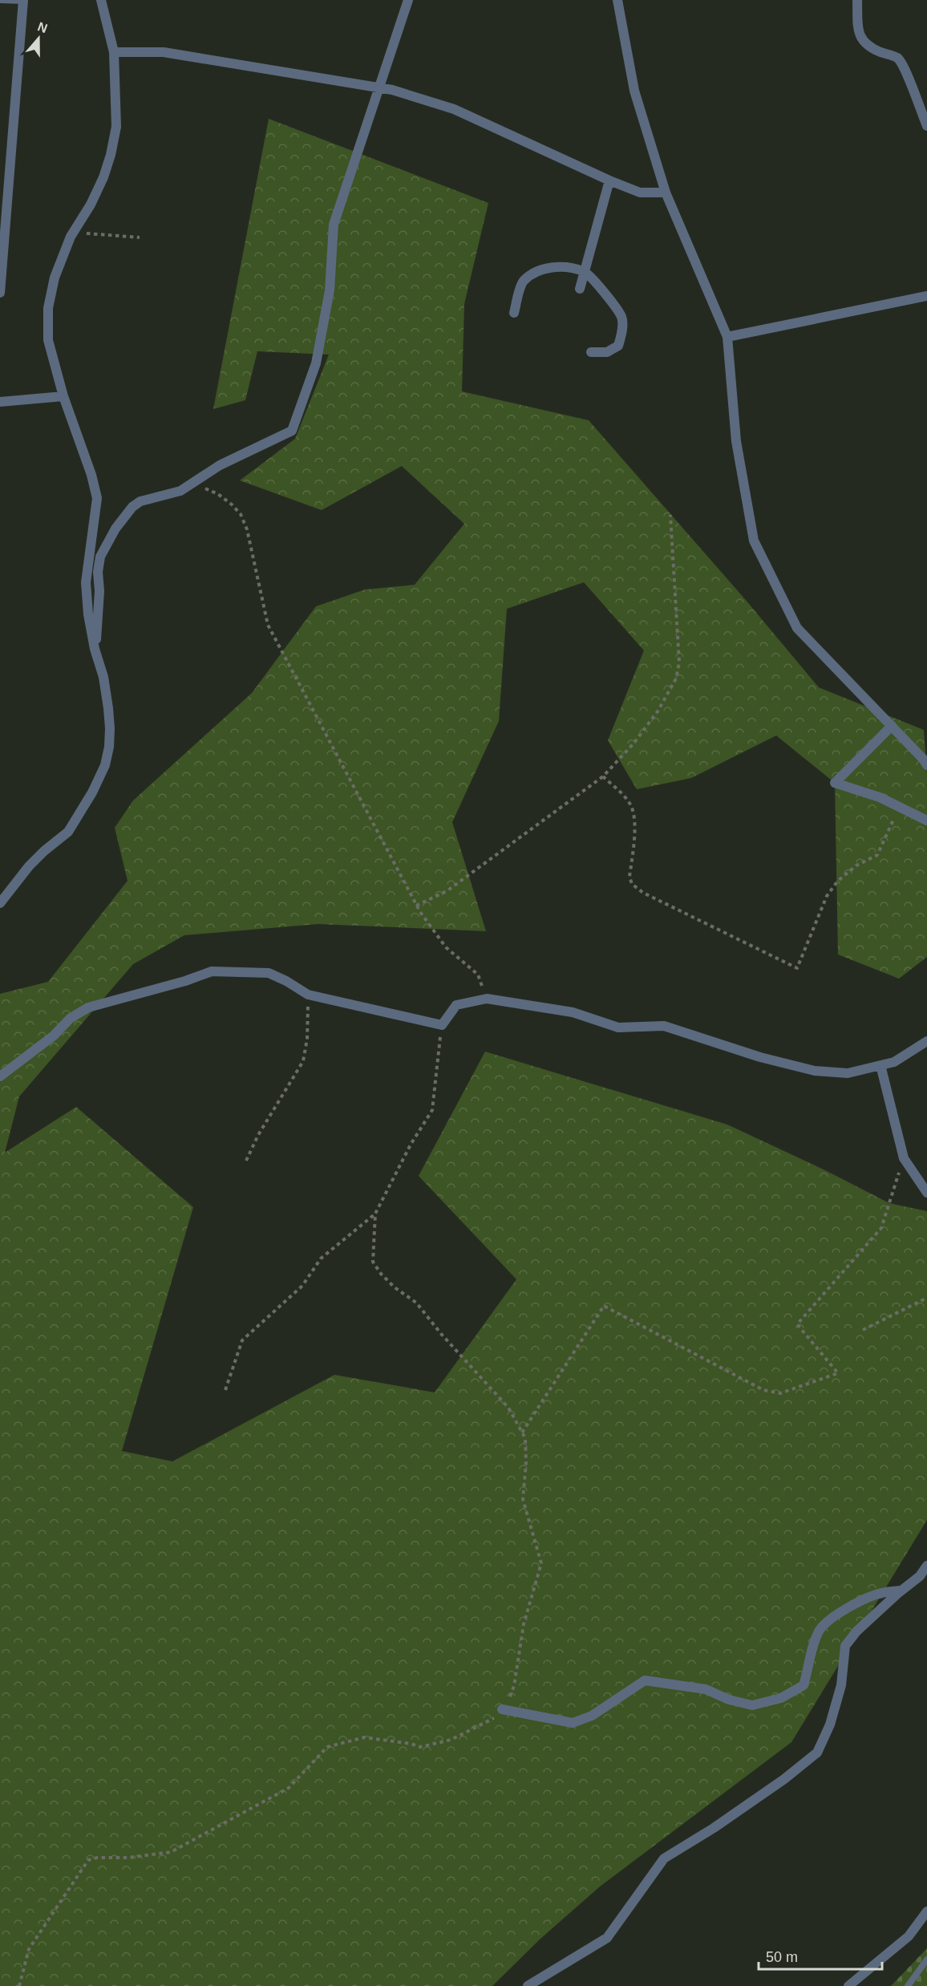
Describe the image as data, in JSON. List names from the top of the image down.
{
  "scale_bar": "50 m",
  "north": "top"
}
